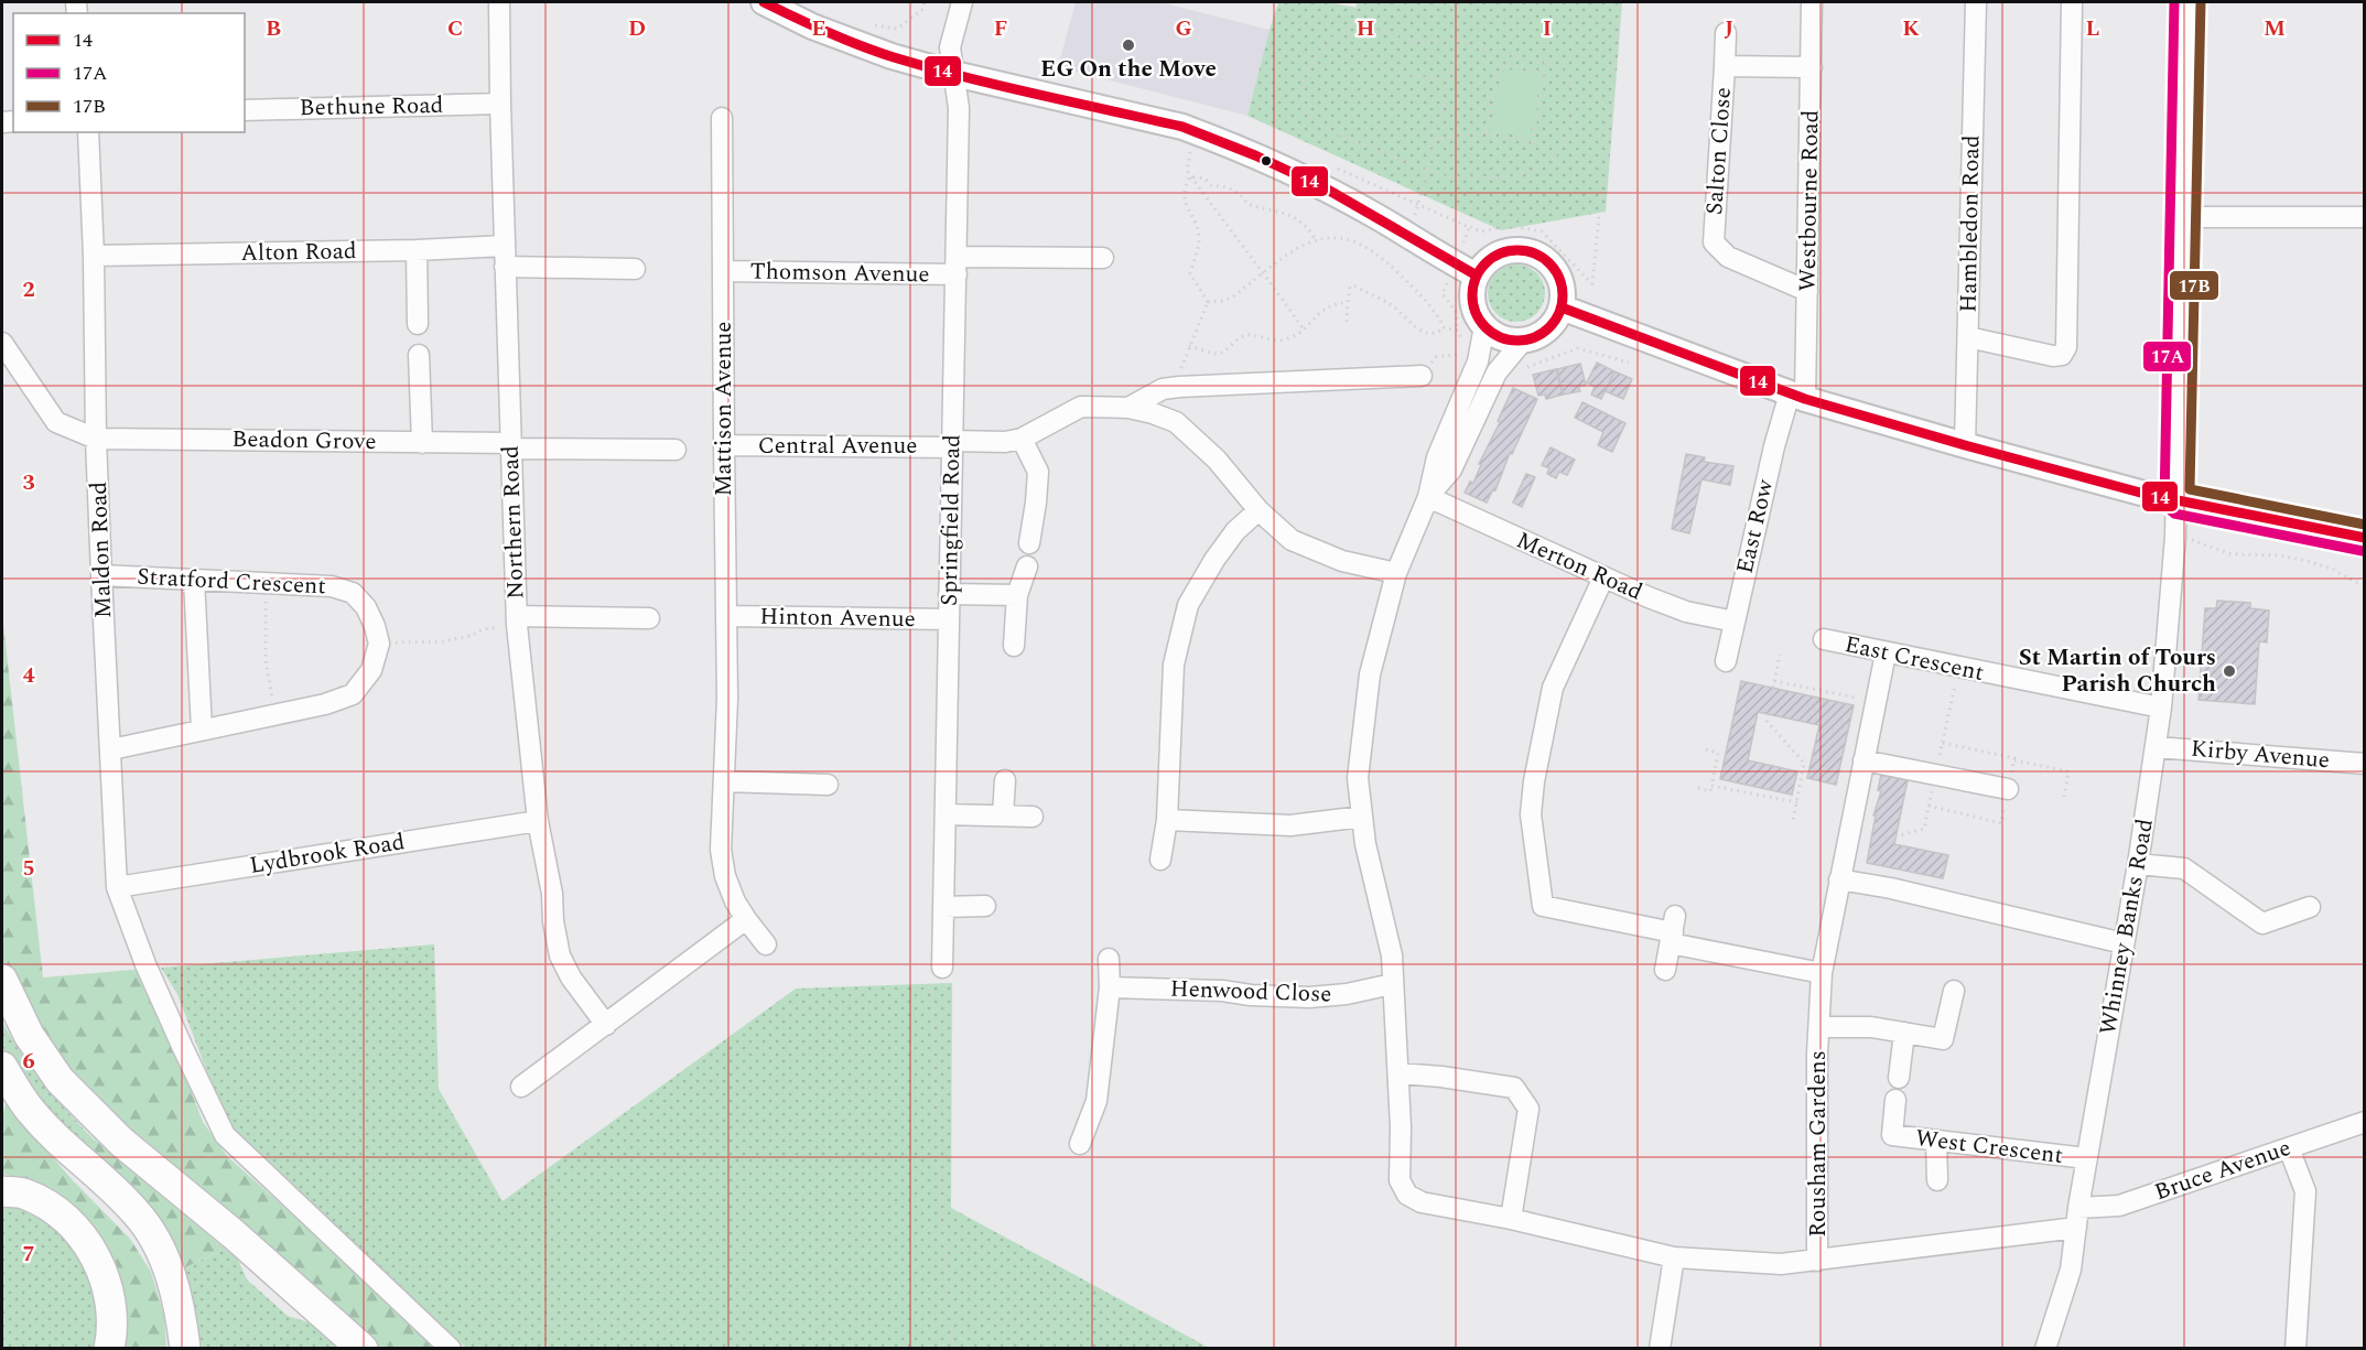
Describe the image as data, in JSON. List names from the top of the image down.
{
  "streets": {
    "street": [
      "Bethune Road",
      "Salton Close",
      "Westbourne Road",
      "Hambledon Road",
      "Alton Road",
      "Thomson Avenue",
      "Mattison Avenue",
      "Beadon Grove",
      "Central Avenue",
      "Springfield Road",
      "Northern Road",
      "East Row",
      "Maldon Road",
      "Merton Road",
      "Stratford Crescent",
      "Hinton Avenue",
      "East Crescent",
      "Kirby Avenue",
      "Lydbrook Road",
      "Whinney Banks Road",
      "Henwood Close",
      "Rousham Gardens",
      "West Crescent",
      "Bruce Avenue"
    ]
  },
  "crossings": [
    ["Bethune Road", "Northern Road"],
    ["Salton Close", "Westbourne Road"],
    ["Westbourne Road", "East Row"],
    ["Alton Road", "Northern Road"],
    ["Alton Road", "Maldon Road"],
    ["Thomson Avenue", "Mattison Avenue"],
    ["Thomson Avenue", "Springfield Road"],
    ["Mattison Avenue", "Central Avenue"],
    ["Mattison Avenue", "Hinton Avenue"],
    ["Beadon Grove", "Northern Road"],
    ["Beadon Grove", "Maldon Road"],
    ["Central Avenue", "Springfield Road"],
    ["Springfield Road", "Hinton Avenue"],
    ["Northern Road", "Lydbrook Road"],
    ["East Row", "Merton Road"],
    ["Maldon Road", "Stratford Crescent"],
    ["Maldon Road", "Lydbrook Road"],
    ["Merton Road", "Bruce Avenue"],
    ["East Crescent", "Whinney Banks Road"],
    ["East Crescent", "Rousham Gardens"],
    ["Kirby Avenue", "Whinney Banks Road"],
    ["Whinney Banks Road", "West Crescent"],
    ["Whinney Banks Road", "Bruce Avenue"],
    ["Henwood Close", "Bruce Avenue"],
    ["Rousham Gardens", "Bruce Avenue"]
  ],
  "places": ["EG On the Move", "St Martin of Tours Parish Church"],
  "lines": ["transit line 14", "transit line 17A", "transit line 17B"],
  "legend": ["14", "17A", "17B"],
  "grid": {
    "columns": [
      "B",
      "C",
      "D",
      "E",
      "F",
      "G",
      "H",
      "I",
      "J",
      "K",
      "L",
      "M"
    ],
    "rows": [
      "2",
      "3",
      "4",
      "5",
      "6",
      "7"
    ]
  }
}
